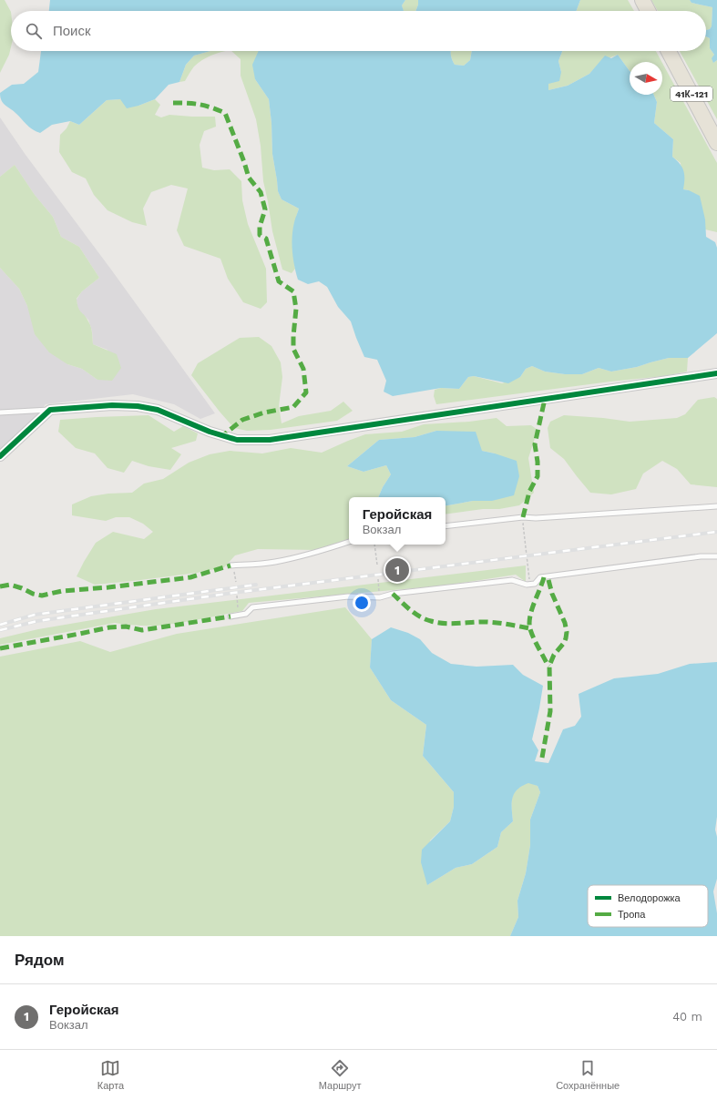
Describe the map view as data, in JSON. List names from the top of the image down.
{
  "streets": {
    "main road": ["41К-121"]
  },
  "legend": ["Велодорожка", "Тропа"],
  "north": "right",
  "page": {
    "search": "Поиск",
    "popup": ["Геройская", "Вокзал"],
    "pins": "1",
    "heading": "Рядом",
    "list": [
      {
        "mark": "1",
        "name": "Геройская",
        "note": "Вокзал",
        "value": "40 m"
      }
    ],
    "nav": ["Карта", "Маршрут", "Сохранённые"]
  }
}
